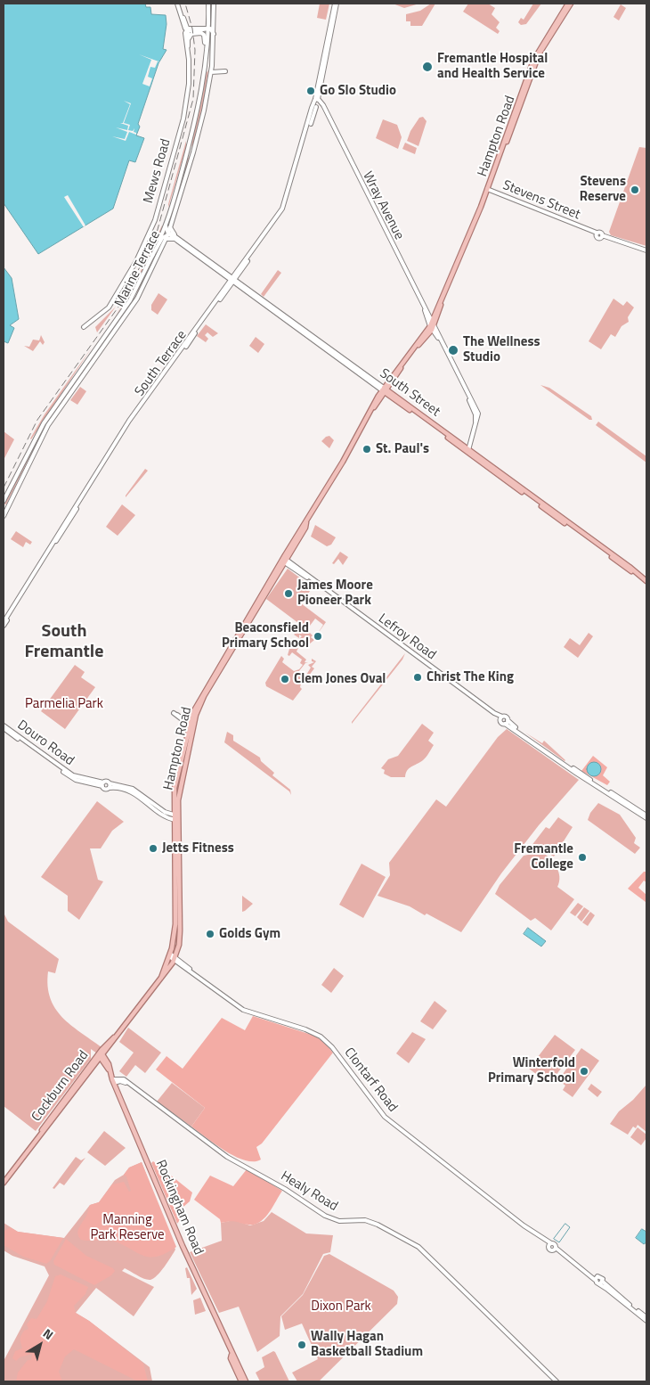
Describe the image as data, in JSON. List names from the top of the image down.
{
  "streets": {
    "main road": [
      "Hampton Road",
      "South Street",
      "Cockburn Road",
      "Rockingham Road"
    ],
    "street": [
      "Mews Road",
      "Stevens Street",
      "Wray Avenue",
      "Marine Terrace",
      "South Terrace",
      "Lefroy Road",
      "Douro Road",
      "Clontarf Road",
      "Healy Road"
    ]
  },
  "crossings": [
    ["Hampton Road", "Stevens Street"],
    ["Hampton Road", "Wray Avenue"],
    ["Hampton Road", "South Street"],
    ["Hampton Road", "Lefroy Road"],
    ["Hampton Road", "Clontarf Road"],
    ["Hampton Road", "Cockburn Road"],
    ["Hampton Road", "Rockingham Road"],
    ["Wray Avenue", "South Terrace"],
    ["Wray Avenue", "South Street"],
    ["Marine Terrace", "South Street"],
    ["South Terrace", "South Street"],
    ["Cockburn Road", "Rockingham Road"],
    ["Healy Road", "Rockingham Road"]
  ],
  "districts": ["South Fremantle"],
  "parks": ["Parmelia Park", "Manning Park Reserve", "Dixon Park"],
  "places": [
    "Fremantle Hospital and Health Service",
    "Go Slo Studio",
    "Stevens Reserve",
    "The Wellness Studio",
    "St. Paul's",
    "James Moore Pioneer Park",
    "Beaconsfield Primary School",
    "Christ The King",
    "Clem Jones Oval",
    "Jetts Fitness",
    "Fremantle College",
    "Golds Gym",
    "Winterfold Primary School",
    "Wally Hagan Basketball Stadium"
  ],
  "north": "top right"
}
